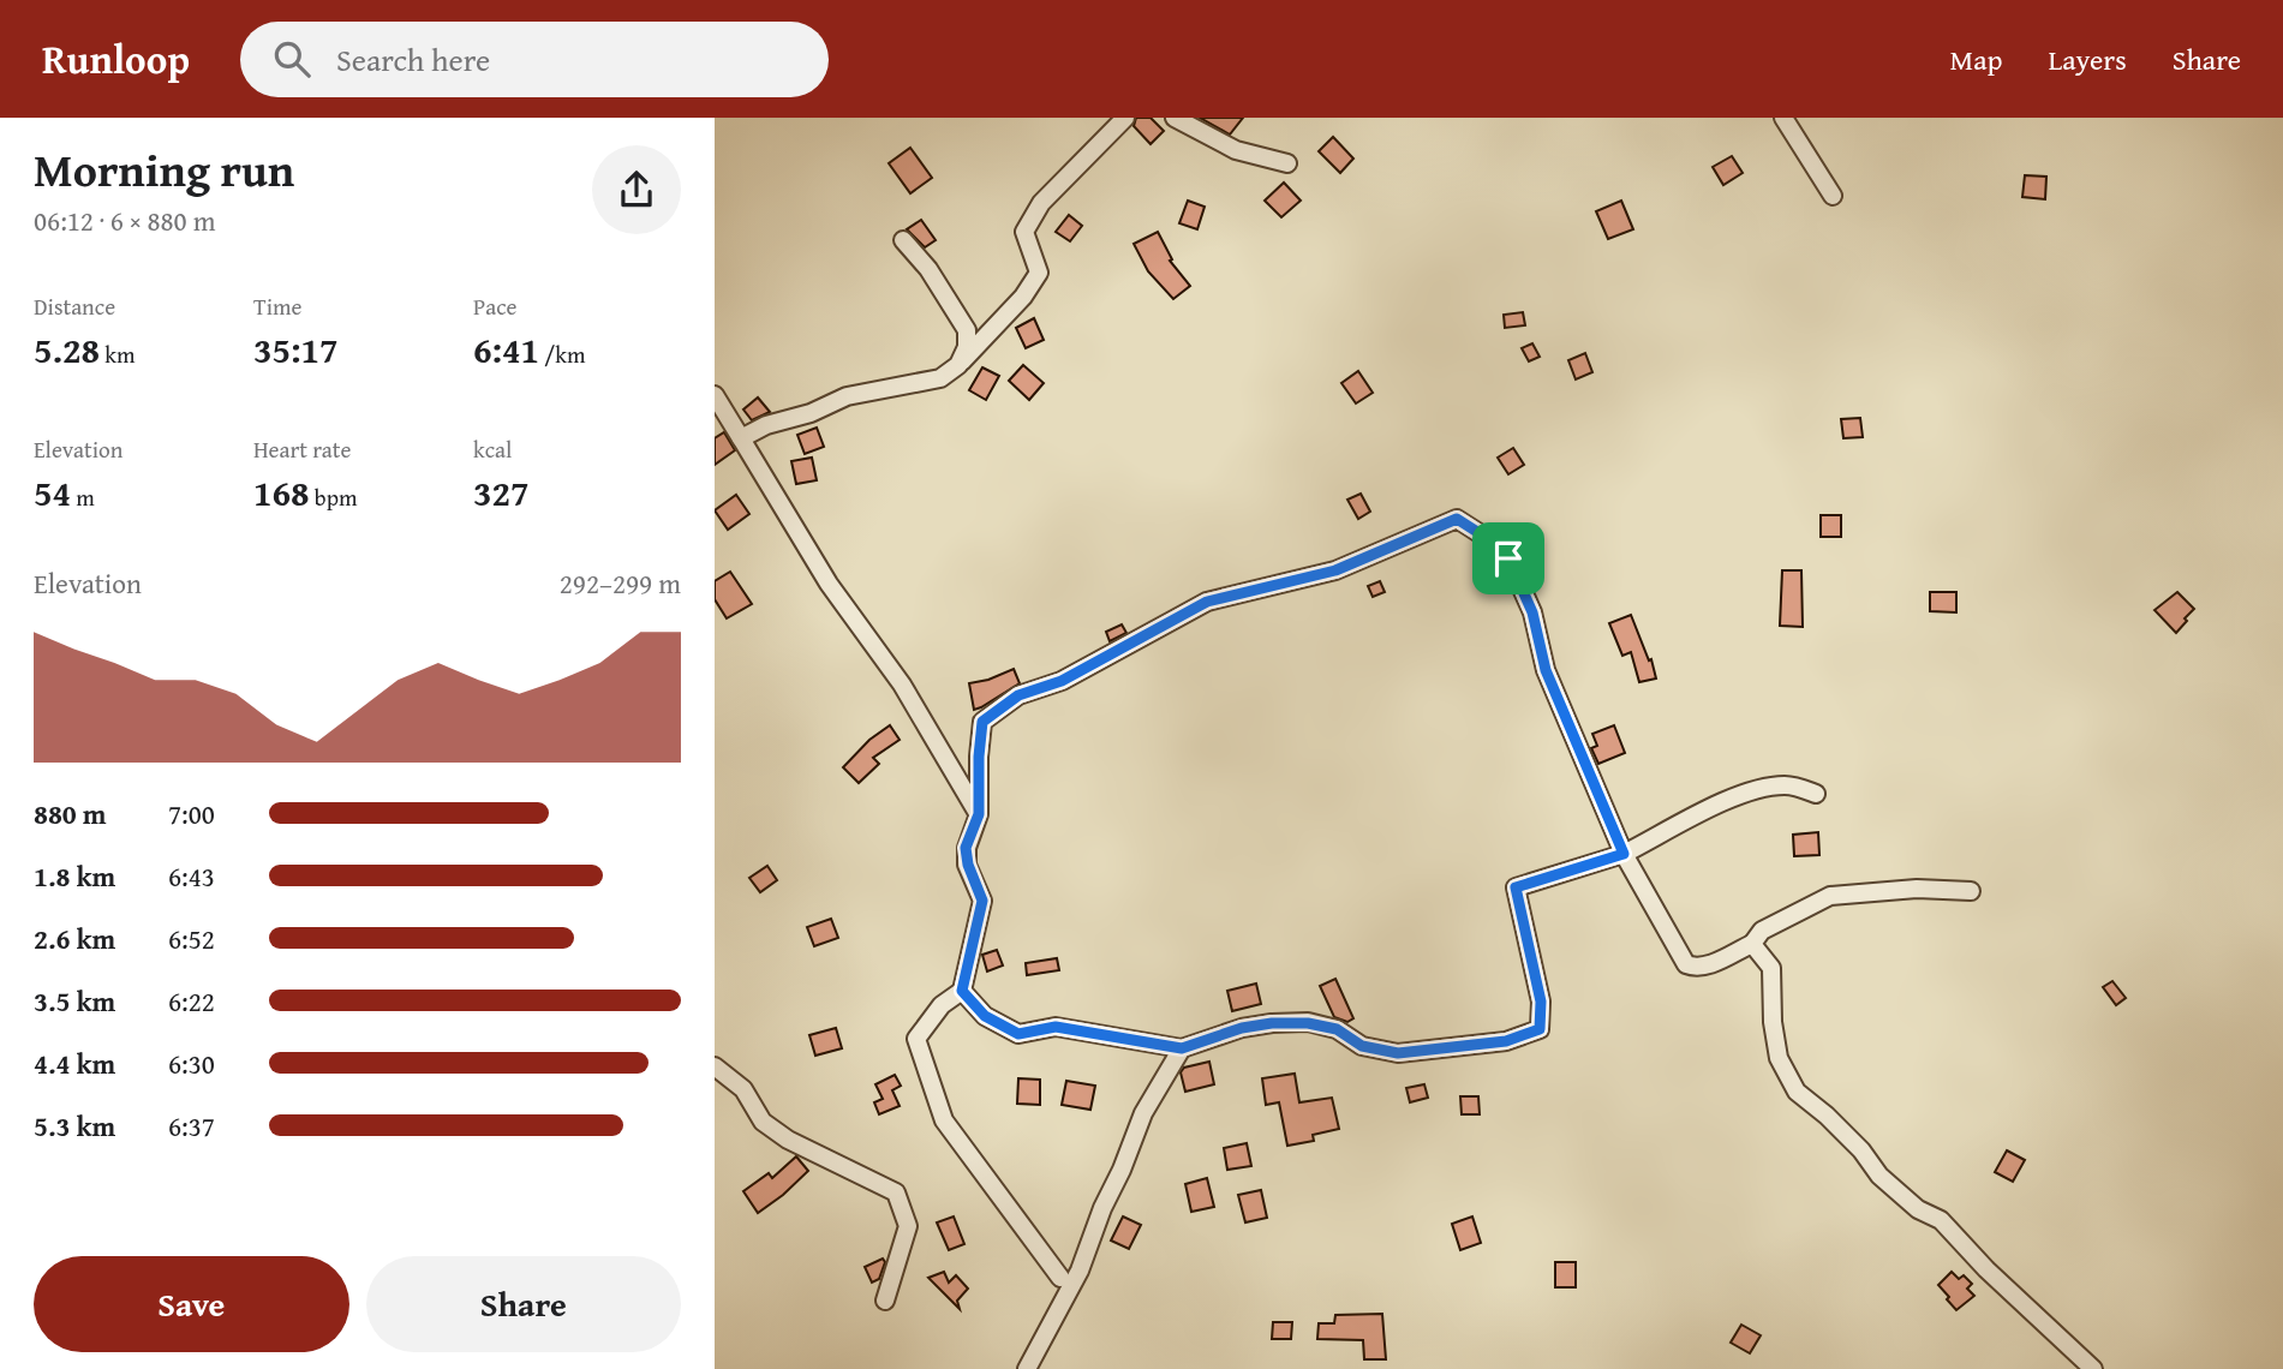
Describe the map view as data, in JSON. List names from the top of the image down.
{
  "page": {
    "header": "Runloop",
    "search": "Search here",
    "nav": ["Map", "Layers", "Share"],
    "heading": ["Morning run", "06:12 · 6 × 880 m"],
    "stats": [
      ["Distance", "5.28 km"],
      ["Time", "35:17"],
      ["Pace", "6:41 /km"],
      ["Elevation", "54 m"],
      ["Heart rate", "168 bpm"],
      ["kcal", "327"]
    ],
    "chart": ["Elevation", "292–299 m"],
    "list": [
      {
        "name": "880 m",
        "note": "7:00"
      },
      {
        "name": "1.8 km",
        "note": "6:43"
      },
      {
        "name": "2.6 km",
        "note": "6:52"
      },
      {
        "name": "3.5 km",
        "note": "6:22"
      },
      {
        "name": "4.4 km",
        "note": "6:30"
      },
      {
        "name": "5.3 km",
        "note": "6:37"
      }
    ],
    "buttons": ["Save", "Share"]
  }
}
